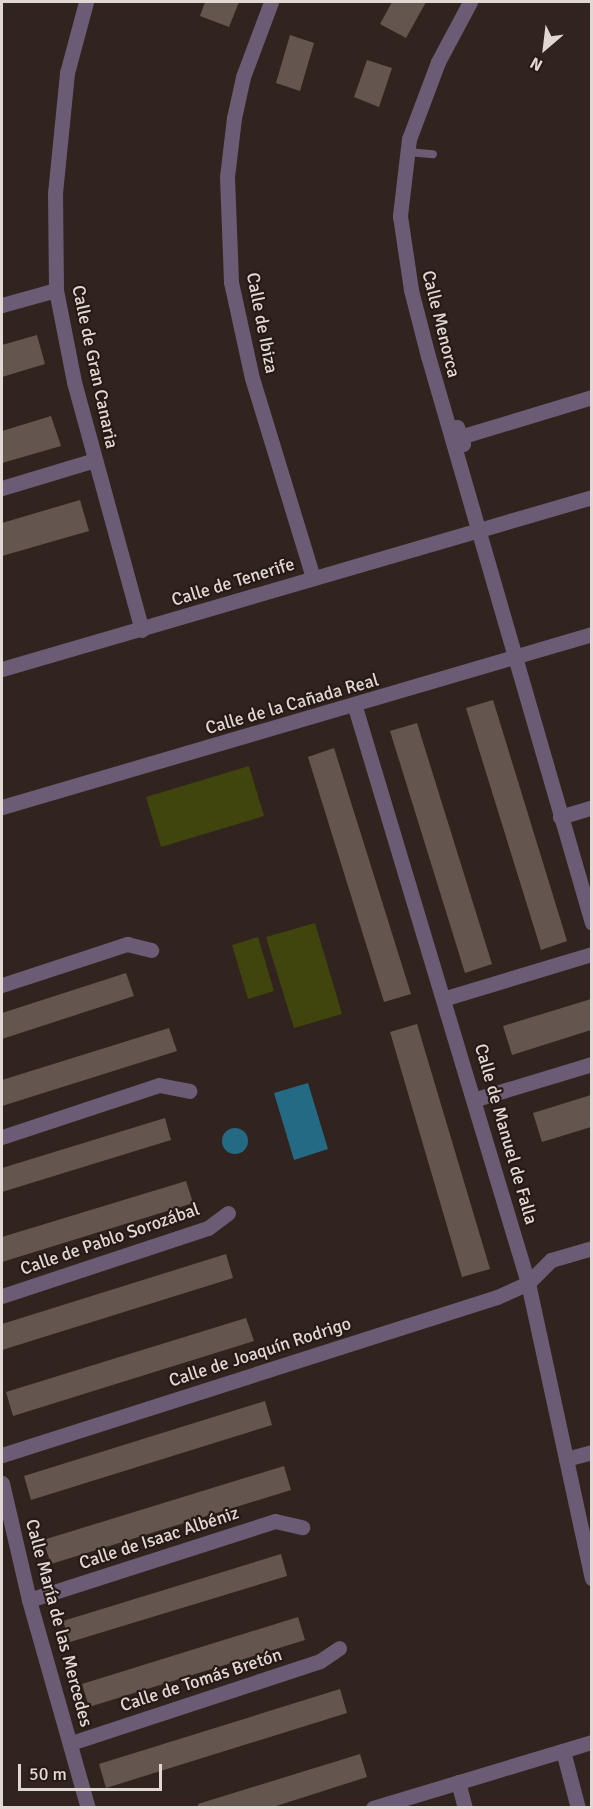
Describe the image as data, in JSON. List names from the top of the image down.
{
  "streets": {
    "street": [
      "Calle de Ibiza",
      "Calle Menorca",
      "Calle de Gran Canaria",
      "Calle de Tenerife",
      "Calle de la Cañada Real",
      "Calle de Manuel de Falla",
      "Calle de Pablo Sorozábal",
      "Calle de Joaquín Rodrigo",
      "Calle de Isaac Albéniz",
      "Calle María de las Mercedes",
      "Calle de Tomás Bretón"
    ]
  },
  "crossings": [
    ["Calle de Ibiza", "Calle de Tenerife"],
    ["Calle Menorca", "Calle de Tenerife"],
    ["Calle Menorca", "Calle de la Cañada Real"],
    ["Calle de Gran Canaria", "Calle de Tenerife"],
    ["Calle de la Cañada Real", "Calle de Manuel de Falla"],
    ["Calle de Manuel de Falla", "Calle de Joaquín Rodrigo"],
    ["Calle de Isaac Albéniz", "Calle María de las Mercedes"],
    ["Calle María de las Mercedes", "Calle de Tomás Bretón"]
  ],
  "scale_bar": "50 m",
  "north": "bottom left"
}
